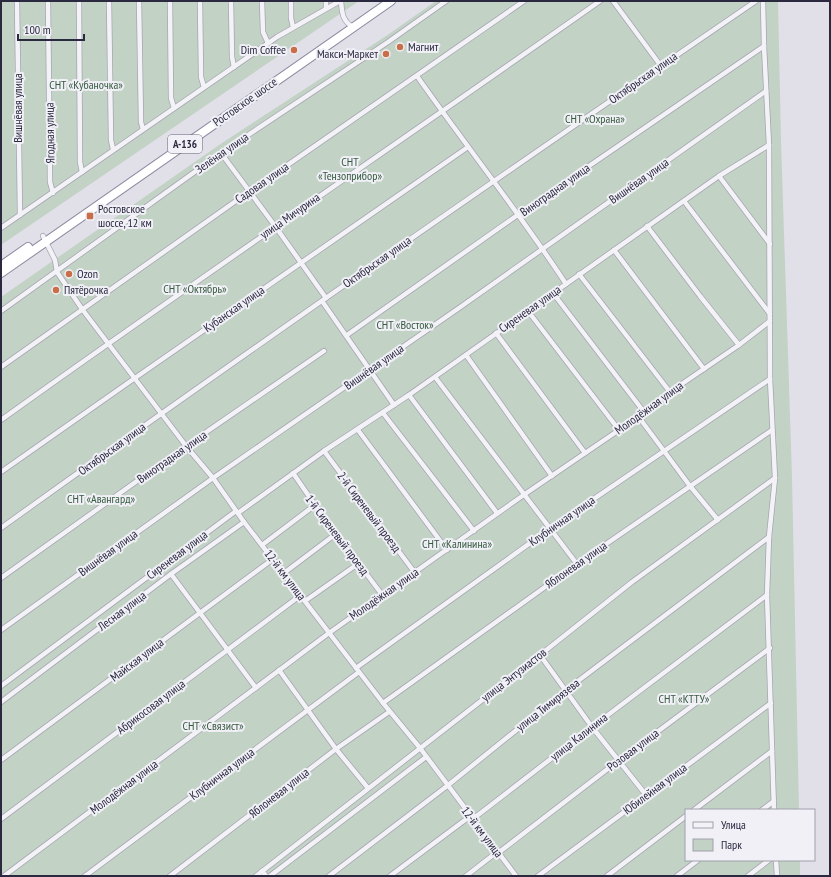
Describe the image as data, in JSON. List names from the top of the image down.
{
  "streets": {
    "highway": ["Ростовское шоссе", "А-136"],
    "street": [
      "Октябрьская улица",
      "Вишнёвая улица",
      "Ягодная улица",
      "Зелёная улица",
      "Садовая улица",
      "Виноградная улица",
      "улица Мичурина",
      "Кубанская улица",
      "Сиреневая улица",
      "Молодёжная улица",
      "2-й Сиреневый проезд",
      "Клубничная улица",
      "1-й Сиреневый проезд",
      "Яблоневая улица",
      "12-й км улица",
      "Лесная улица",
      "Майская улица",
      "улица Энтузиастов",
      "улица Тимирязева",
      "Абрикосовая улица",
      "улица Калинина",
      "Розовая улица",
      "Юбилейная улица"
    ]
  },
  "crossings": [
    ["Октябрьская улица", "12-й км улица"],
    ["Ростовское шоссе", "12-й км улица"],
    ["Вишнёвая улица", "12-й км улица"],
    ["Зелёная улица", "12-й км улица"],
    ["Садовая улица", "12-й км улица"],
    ["Виноградная улица", "12-й км улица"],
    ["улица Мичурина", "12-й км улица"],
    ["Кубанская улица", "12-й км улица"],
    ["Сиреневая улица", "2-й Сиреневый проезд"],
    ["Сиреневая улица", "1-й Сиреневый проезд"],
    ["Сиреневая улица", "12-й км улица"],
    ["Молодёжная улица", "2-й Сиреневый проезд"],
    ["Молодёжная улица", "1-й Сиреневый проезд"],
    ["Молодёжная улица", "12-й км улица"],
    ["Клубничная улица", "12-й км улица"],
    ["Яблоневая улица", "12-й км улица"],
    ["12-й км улица", "Лесная улица"],
    ["12-й км улица", "Майская улица"],
    ["12-й км улица", "улица Энтузиастов"],
    ["12-й км улица", "улица Тимирязева"],
    ["12-й км улица", "Абрикосовая улица"],
    ["12-й км улица", "улица Калинина"],
    ["12-й км улица", "Розовая улица"]
  ],
  "parks": [
    "СНТ «Кубаночка»",
    "СНТ «Охрана»",
    "СНТ «Тензоприбор»",
    "СНТ «Октябрь»",
    "СНТ «Восток»",
    "СНТ «Авангард»",
    "СНТ «Калинина»",
    "СНТ «КТТУ»",
    "СНТ «Связист»"
  ],
  "places": {
    "other": [
      "Магнит",
      "Dim Coffee",
      "Макси-Маркет",
      "Ozon",
      "Пятёрочка"
    ],
    "transit": ["Ростовское шоссе, 12 км"]
  },
  "legend": ["Улица", "Парк"],
  "scale_bar": "100 m"
}
